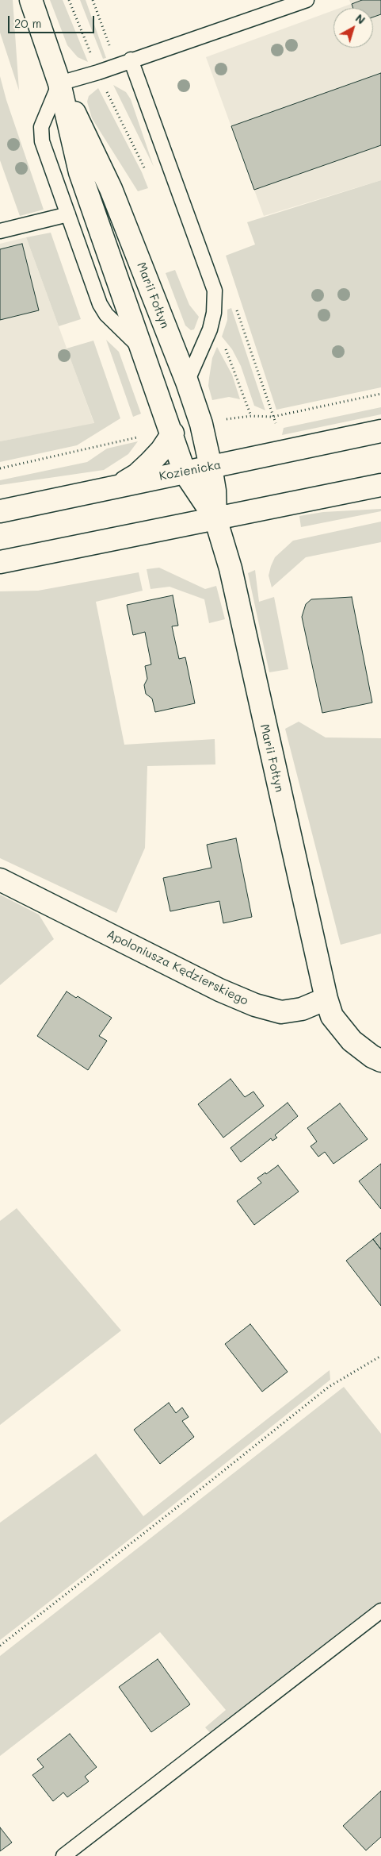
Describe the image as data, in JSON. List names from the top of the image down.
{
  "streets": {
    "street": ["Marii Fołtyn", "Kozienicka", "Apoloniusza Kędzierskiego"]
  },
  "crossings": [
    ["Marii Fołtyn", "Kozienicka"],
    ["Marii Fołtyn", "Apoloniusza Kędzierskiego"]
  ],
  "scale_bar": "20 m",
  "north": "top right"
}
